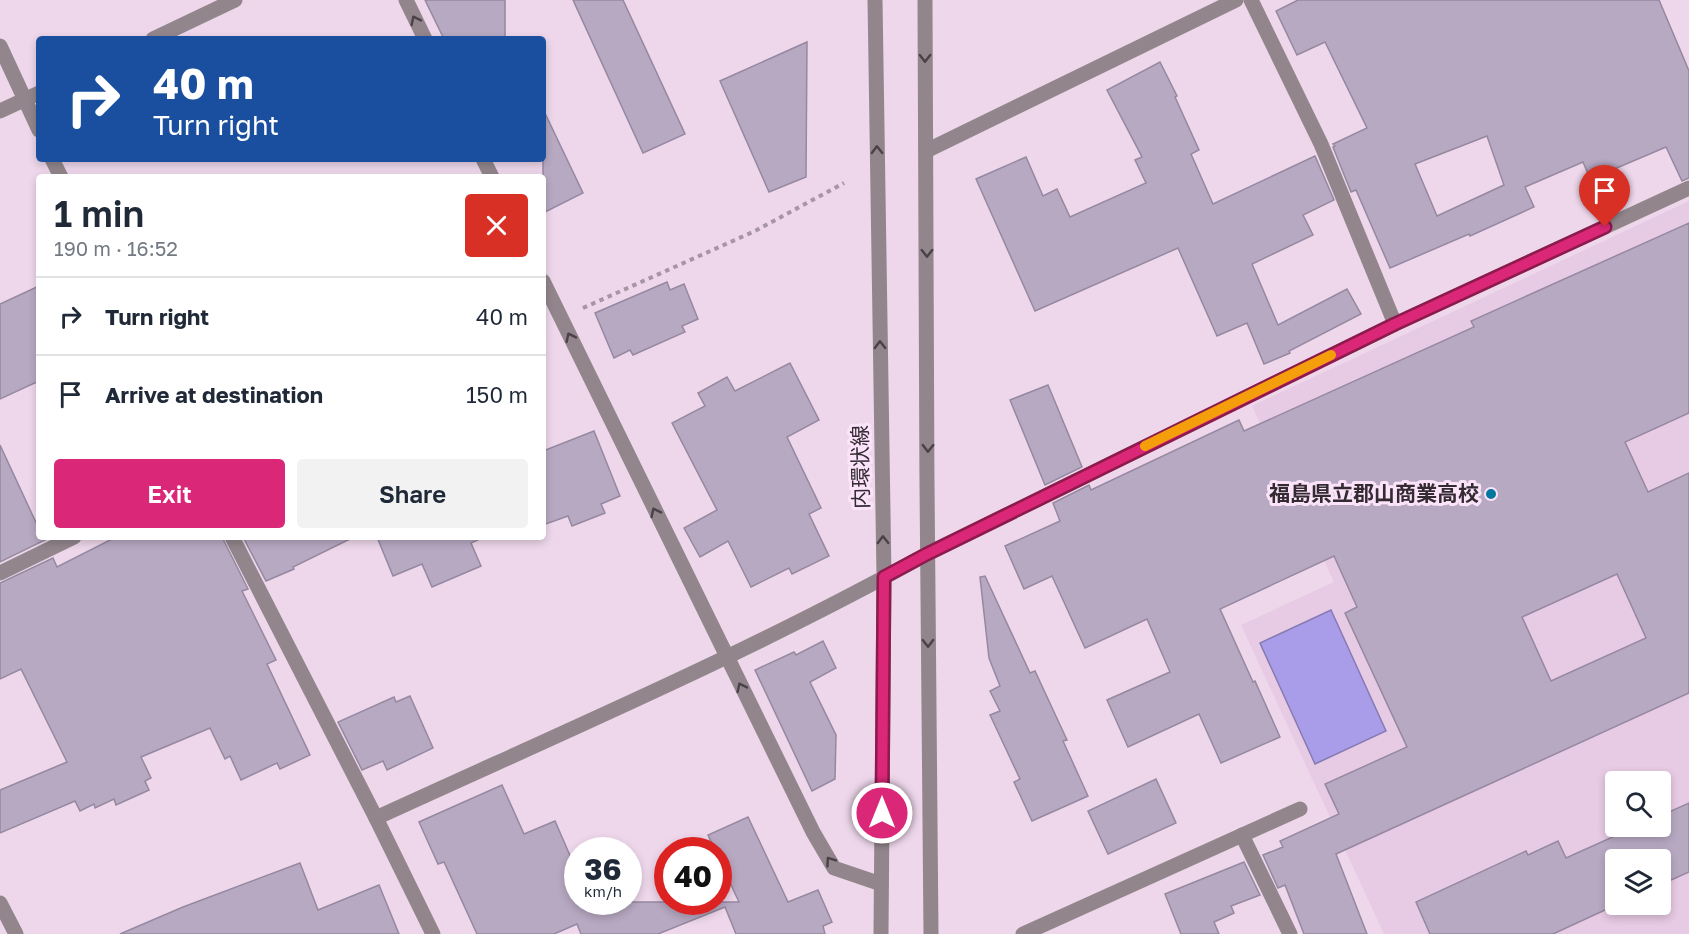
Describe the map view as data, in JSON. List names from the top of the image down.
{
  "streets": {
    "street": ["内環状線"]
  },
  "places": ["福島県立郡山商業高校"],
  "page": {
    "turn": ["40 m", "Turn right"],
    "heading": ["1 min", "190 m · 16:52"],
    "list": [
      {
        "name": "Turn right",
        "value": "40 m"
      },
      {
        "name": "Arrive at destination",
        "value": "150 m"
      }
    ],
    "buttons": ["Exit", "Share"],
    "speed": "36 km/h",
    "limit": "40"
  }
}
